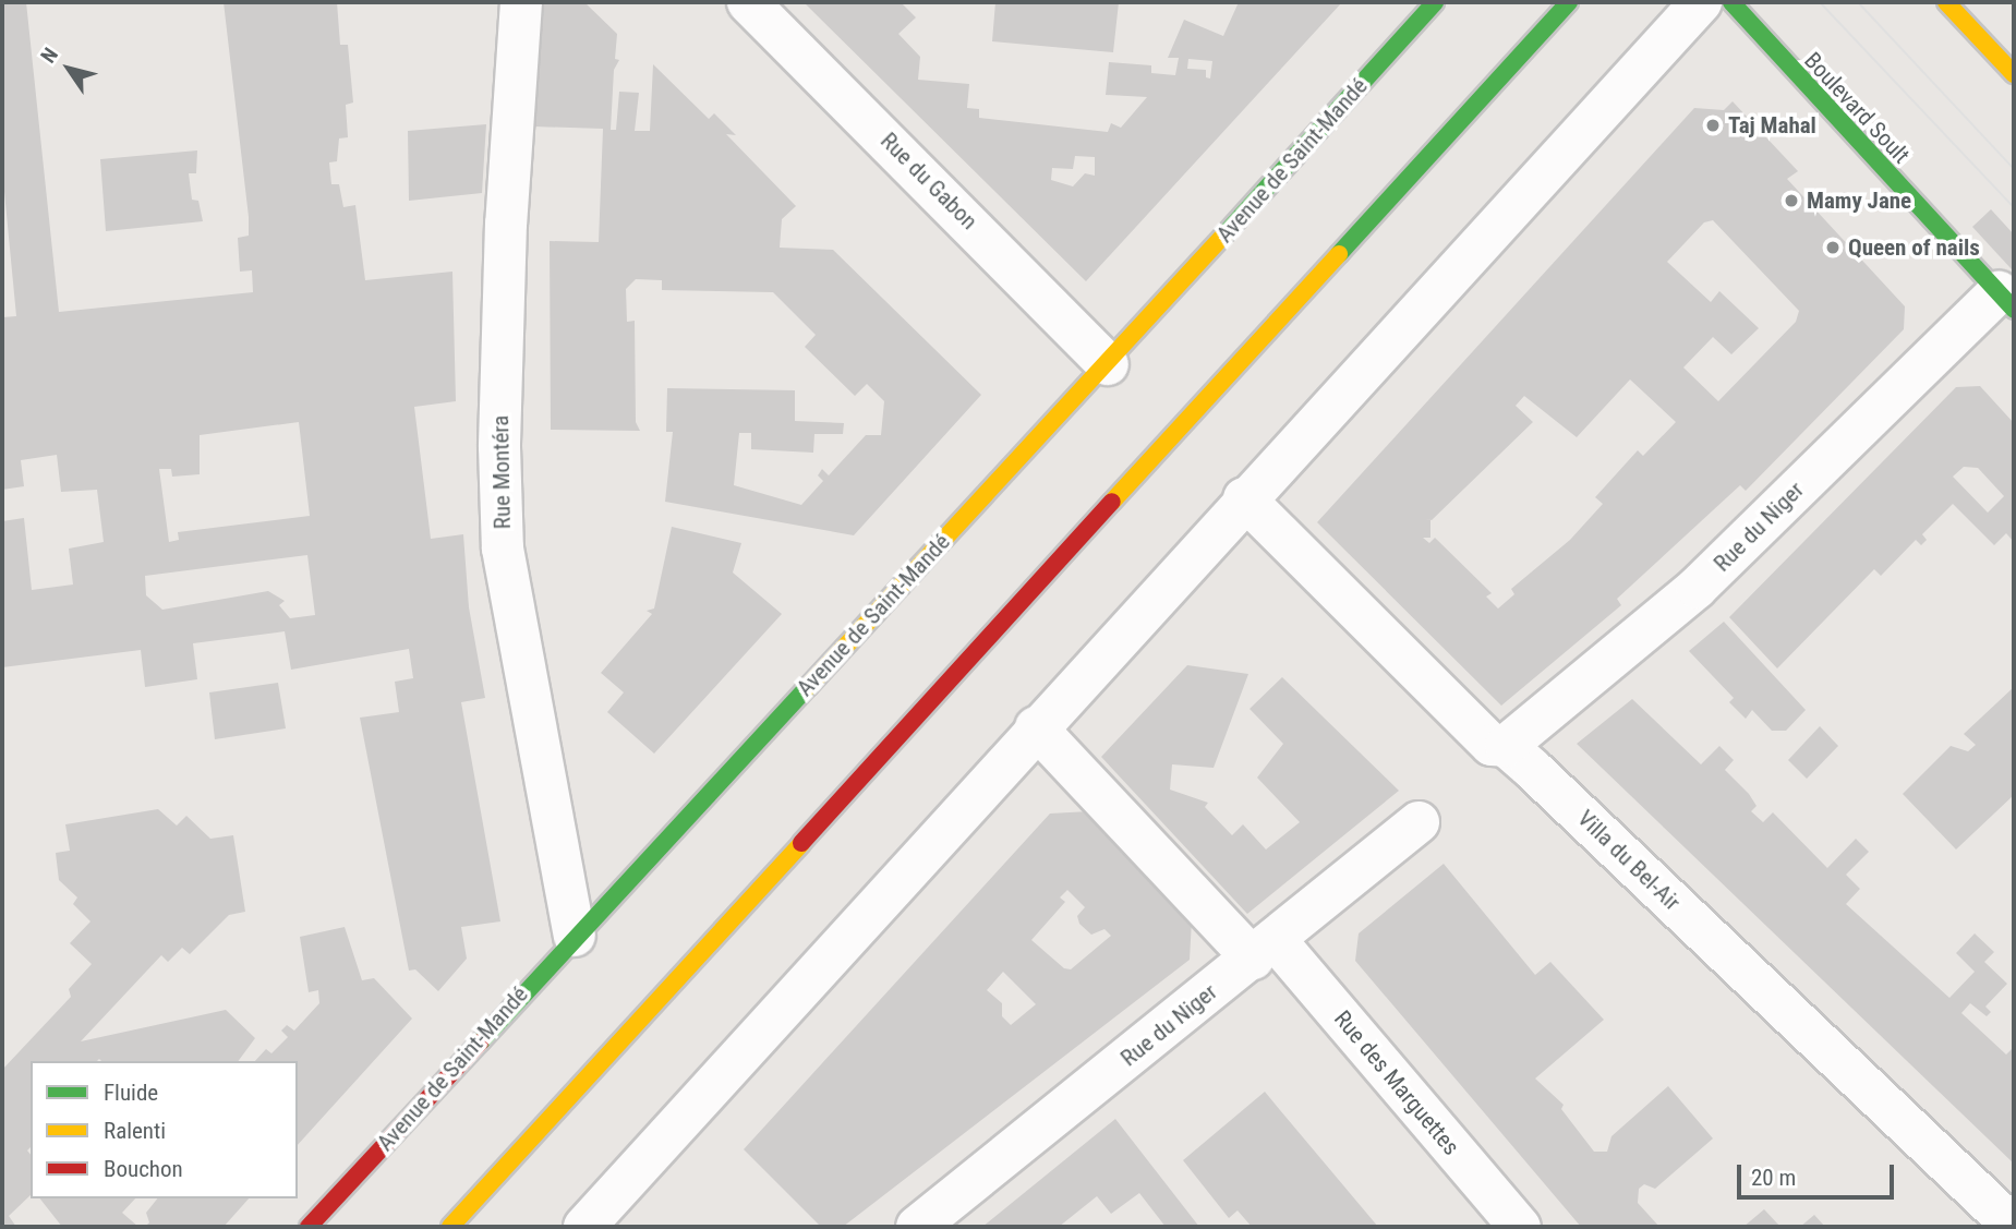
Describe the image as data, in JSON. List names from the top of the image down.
{
  "streets": {
    "main road": ["Boulevard Soult", "Avenue de Saint-Mandé"],
    "street": [
      "Rue du Gabon",
      "Rue Montéra",
      "Rue du Niger",
      "Villa du Bel-Air",
      "Rue des Marguettes"
    ]
  },
  "crossings": [
    ["Boulevard Soult", "Rue du Niger"],
    ["Avenue de Saint-Mandé", "Rue du Gabon"],
    ["Avenue de Saint-Mandé", "Rue Montéra"],
    ["Rue du Niger", "Villa du Bel-Air"],
    ["Rue du Niger", "Rue des Marguettes"]
  ],
  "places": ["Taj Mahal", "Mamy Jane", "Queen of nails"],
  "legend": ["Fluide", "Ralenti", "Bouchon"],
  "scale_bar": "20 m",
  "north": "top left"
}
